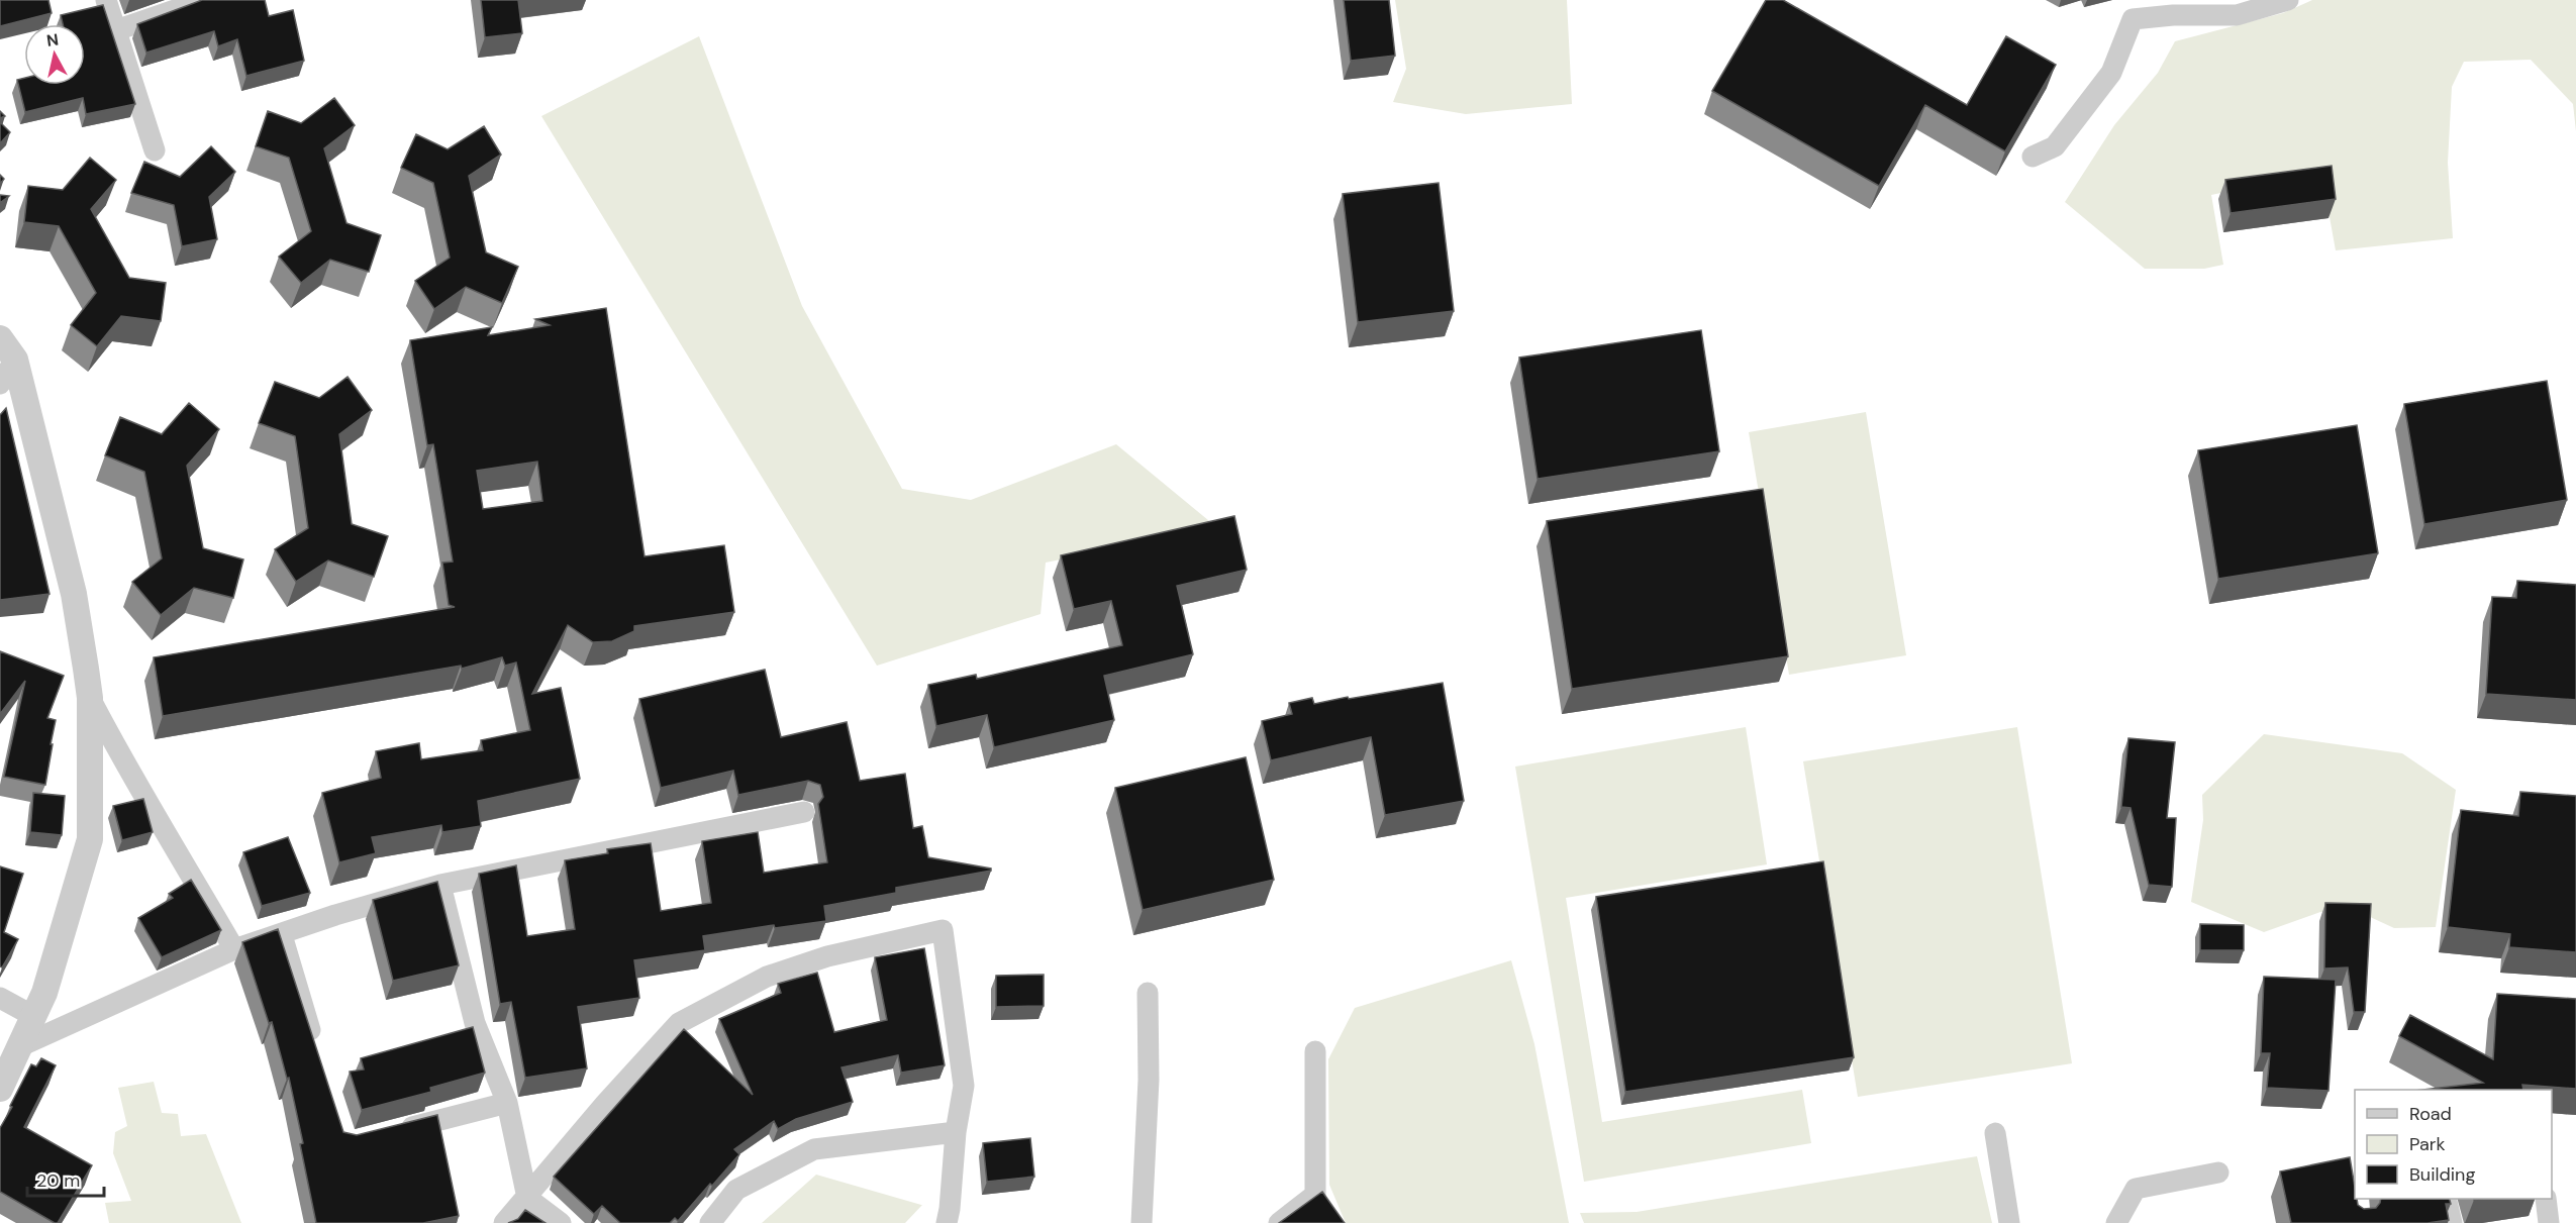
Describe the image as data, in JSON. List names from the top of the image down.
{
  "legend": ["Road", "Park", "Building"],
  "scale_bar": "20 m",
  "north": "top"
}
